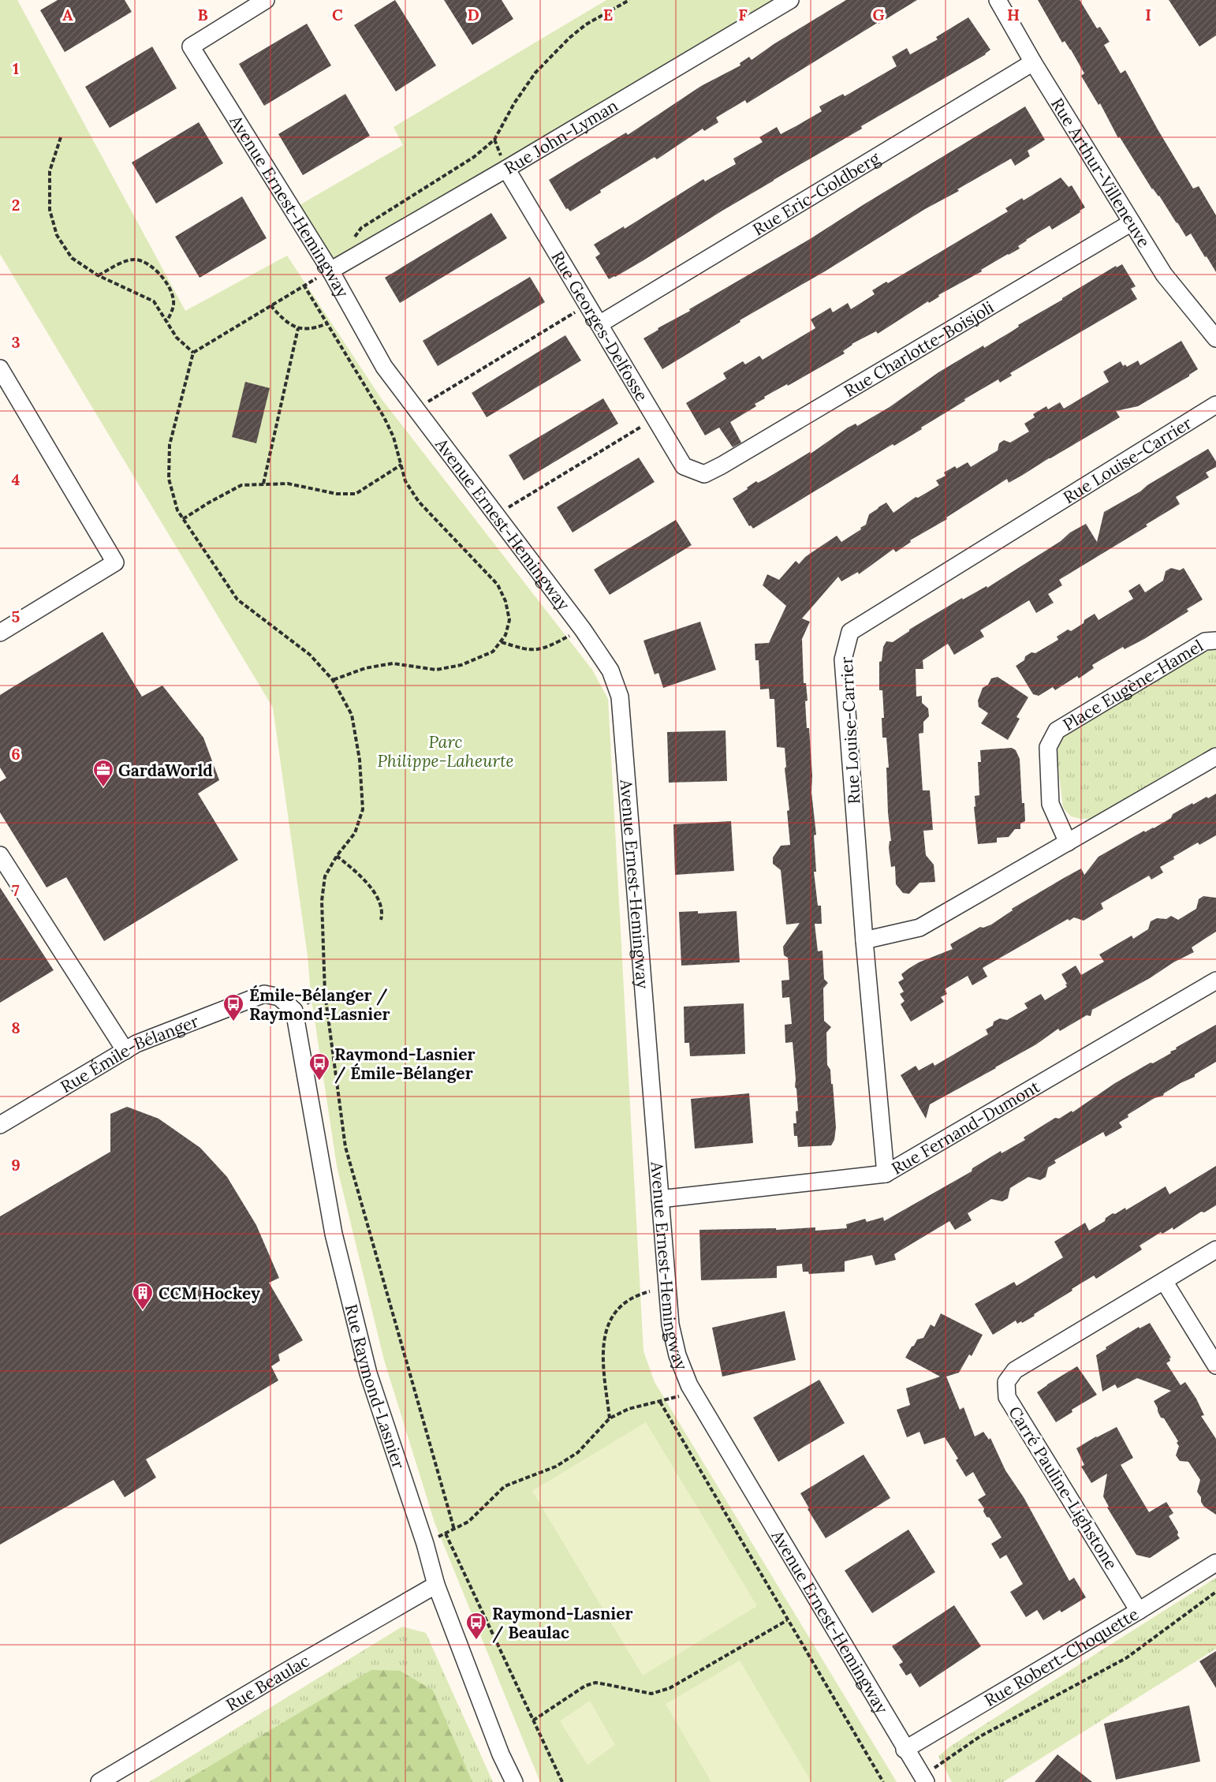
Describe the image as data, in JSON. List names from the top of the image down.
{
  "streets": {
    "street": [
      "Rue John-Lyman",
      "Rue Arthur-Villeneuve",
      "Rue Eric-Goldberg",
      "Avenue Ernest-Hemingway",
      "Rue Georges-Delfosse",
      "Rue Charlotte-Boisjoli",
      "Rue Louise-Carrier",
      "Place Eugène-Hamel",
      "Rue Émile-Bélanger",
      "Rue Fernand-Dumont",
      "Rue Raymond-Lasnier",
      "Carré Pauline-Lighstone",
      "Rue Robert-Choquette",
      "Rue Beaulac"
    ]
  },
  "crossings": [
    ["Rue John-Lyman", "Avenue Ernest-Hemingway"],
    ["Rue John-Lyman", "Rue Georges-Delfosse"],
    ["Rue Arthur-Villeneuve", "Rue Eric-Goldberg"],
    ["Rue Arthur-Villeneuve", "Rue Charlotte-Boisjoli"],
    ["Rue Eric-Goldberg", "Rue Georges-Delfosse"],
    ["Avenue Ernest-Hemingway", "Rue Fernand-Dumont"],
    ["Avenue Ernest-Hemingway", "Rue Robert-Choquette"],
    ["Rue Georges-Delfosse", "Rue Charlotte-Boisjoli"],
    ["Rue Louise-Carrier", "Rue Fernand-Dumont"],
    ["Rue Émile-Bélanger", "Rue Raymond-Lasnier"],
    ["Rue Raymond-Lasnier", "Rue Beaulac"],
    ["Carré Pauline-Lighstone", "Rue Robert-Choquette"]
  ],
  "parks": ["Parc Philippe-Laheurte"],
  "places": {
    "office": ["GardaWorld"],
    "bus stop": ["Émile-Bélanger / Raymond-Lasnier", "Raymond-Lasnier / Émile-Bélanger", "Raymond-Lasnier / Beaulac"],
    "building": ["CCM Hockey"]
  },
  "grid": {
    "columns": [
      "A",
      "B",
      "C",
      "D",
      "E",
      "F",
      "G",
      "H",
      "I"
    ],
    "rows": [
      "1",
      "2",
      "3",
      "4",
      "5",
      "6",
      "7",
      "8",
      "9"
    ]
  }
}
